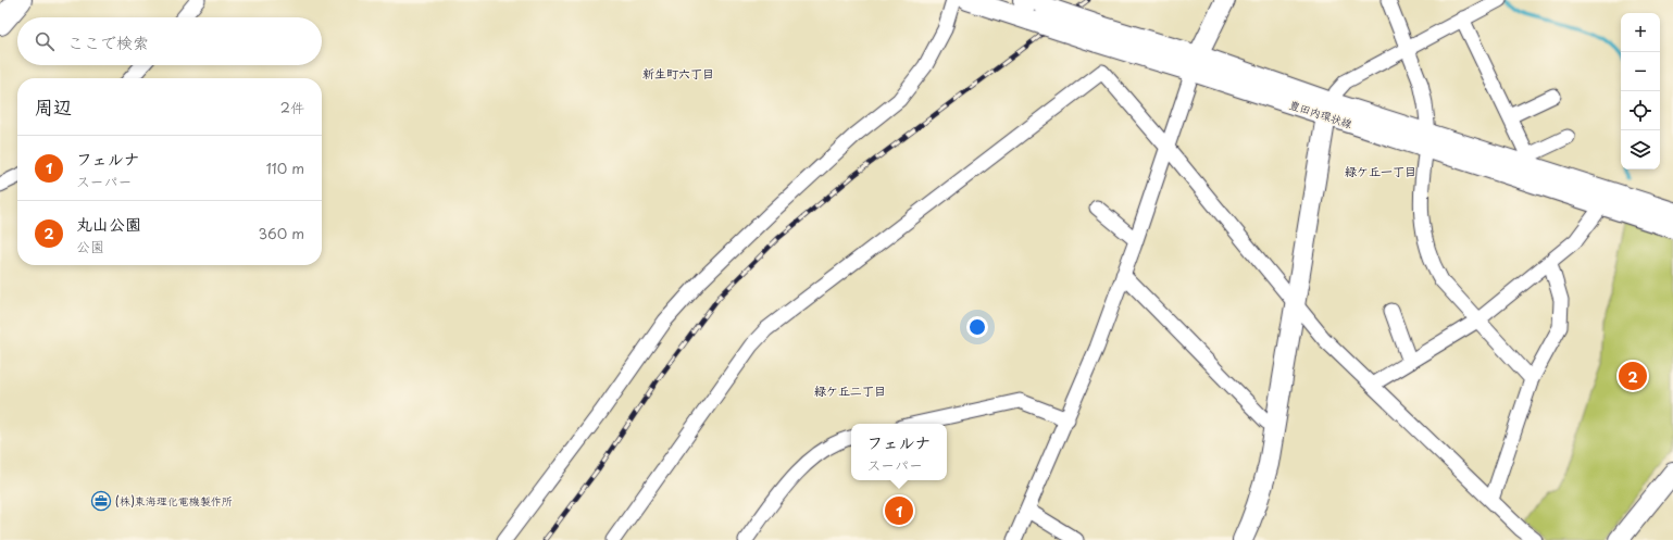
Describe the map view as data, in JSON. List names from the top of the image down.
{
  "streets": {
    "street": ["豊田内環状線"]
  },
  "districts": ["新生町六丁目", "緑ケ丘一丁目", "緑ケ丘二丁目"],
  "places": {
    "office": ["(株)東海理化電機製作所"]
  },
  "page": {
    "map_buttons": ["+", "−"],
    "search": "ここで検索",
    "heading": ["周辺", "2件"],
    "list": [
      {
        "mark": "1",
        "name": "フェルナ",
        "note": "スーパー",
        "value": "110 m"
      },
      {
        "mark": "2",
        "name": "丸山公園",
        "note": "公園",
        "value": "360 m"
      }
    ],
    "pins": ["2", "1"],
    "popup": ["フェルナ", "スーパー"]
  }
}
